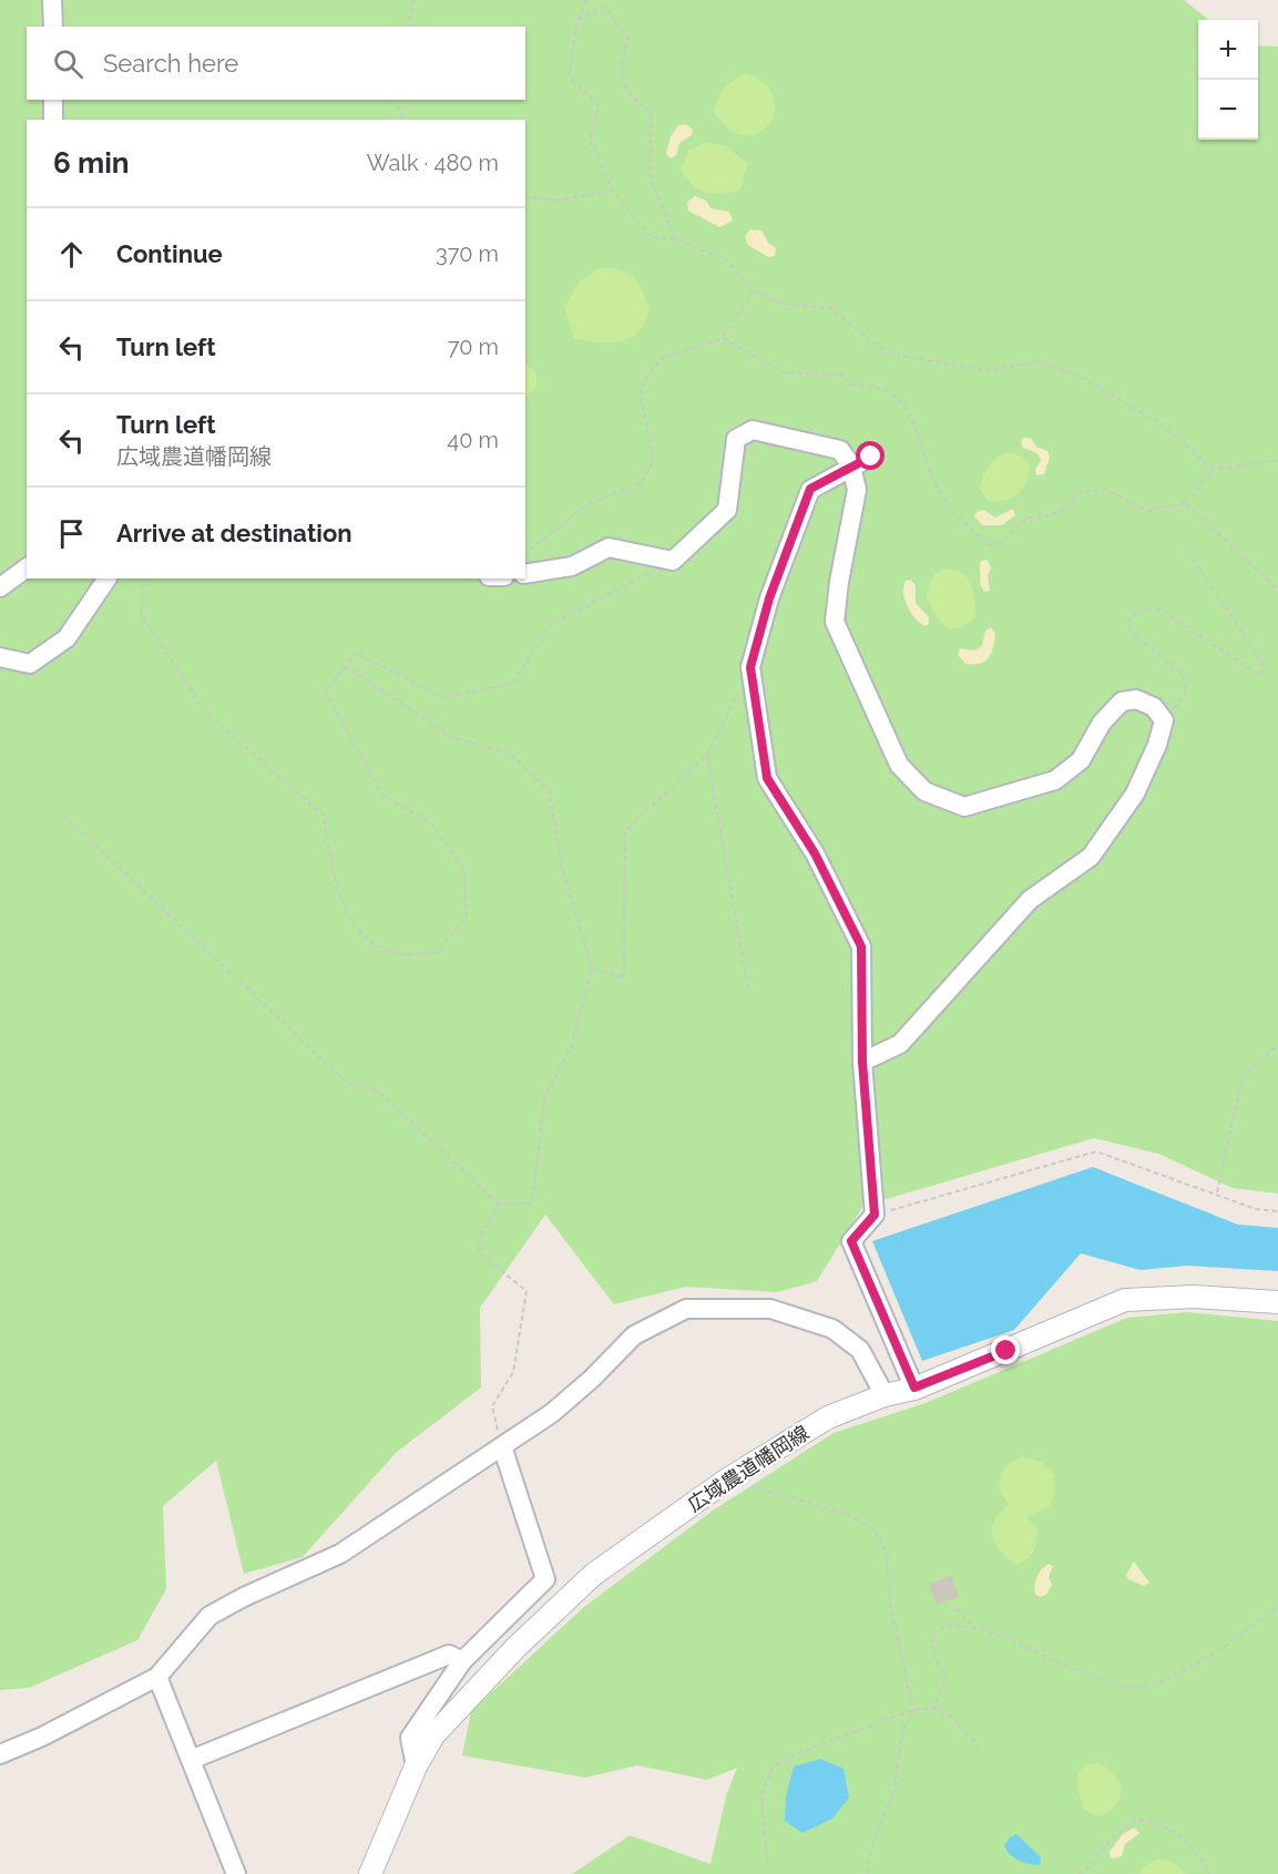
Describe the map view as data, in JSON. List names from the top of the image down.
{
  "streets": {
    "street": ["広域農道幡岡線"]
  },
  "page": {
    "map_buttons": ["+", "−"],
    "search": "Search here",
    "heading": ["6 min", "Walk · 480 m"],
    "list": [
      ["Continue", "370 m"],
      ["Turn left", "70 m"],
      ["Turn left", "広域農道幡岡線", "40 m"],
      "Arrive at destination"
    ]
  }
}
